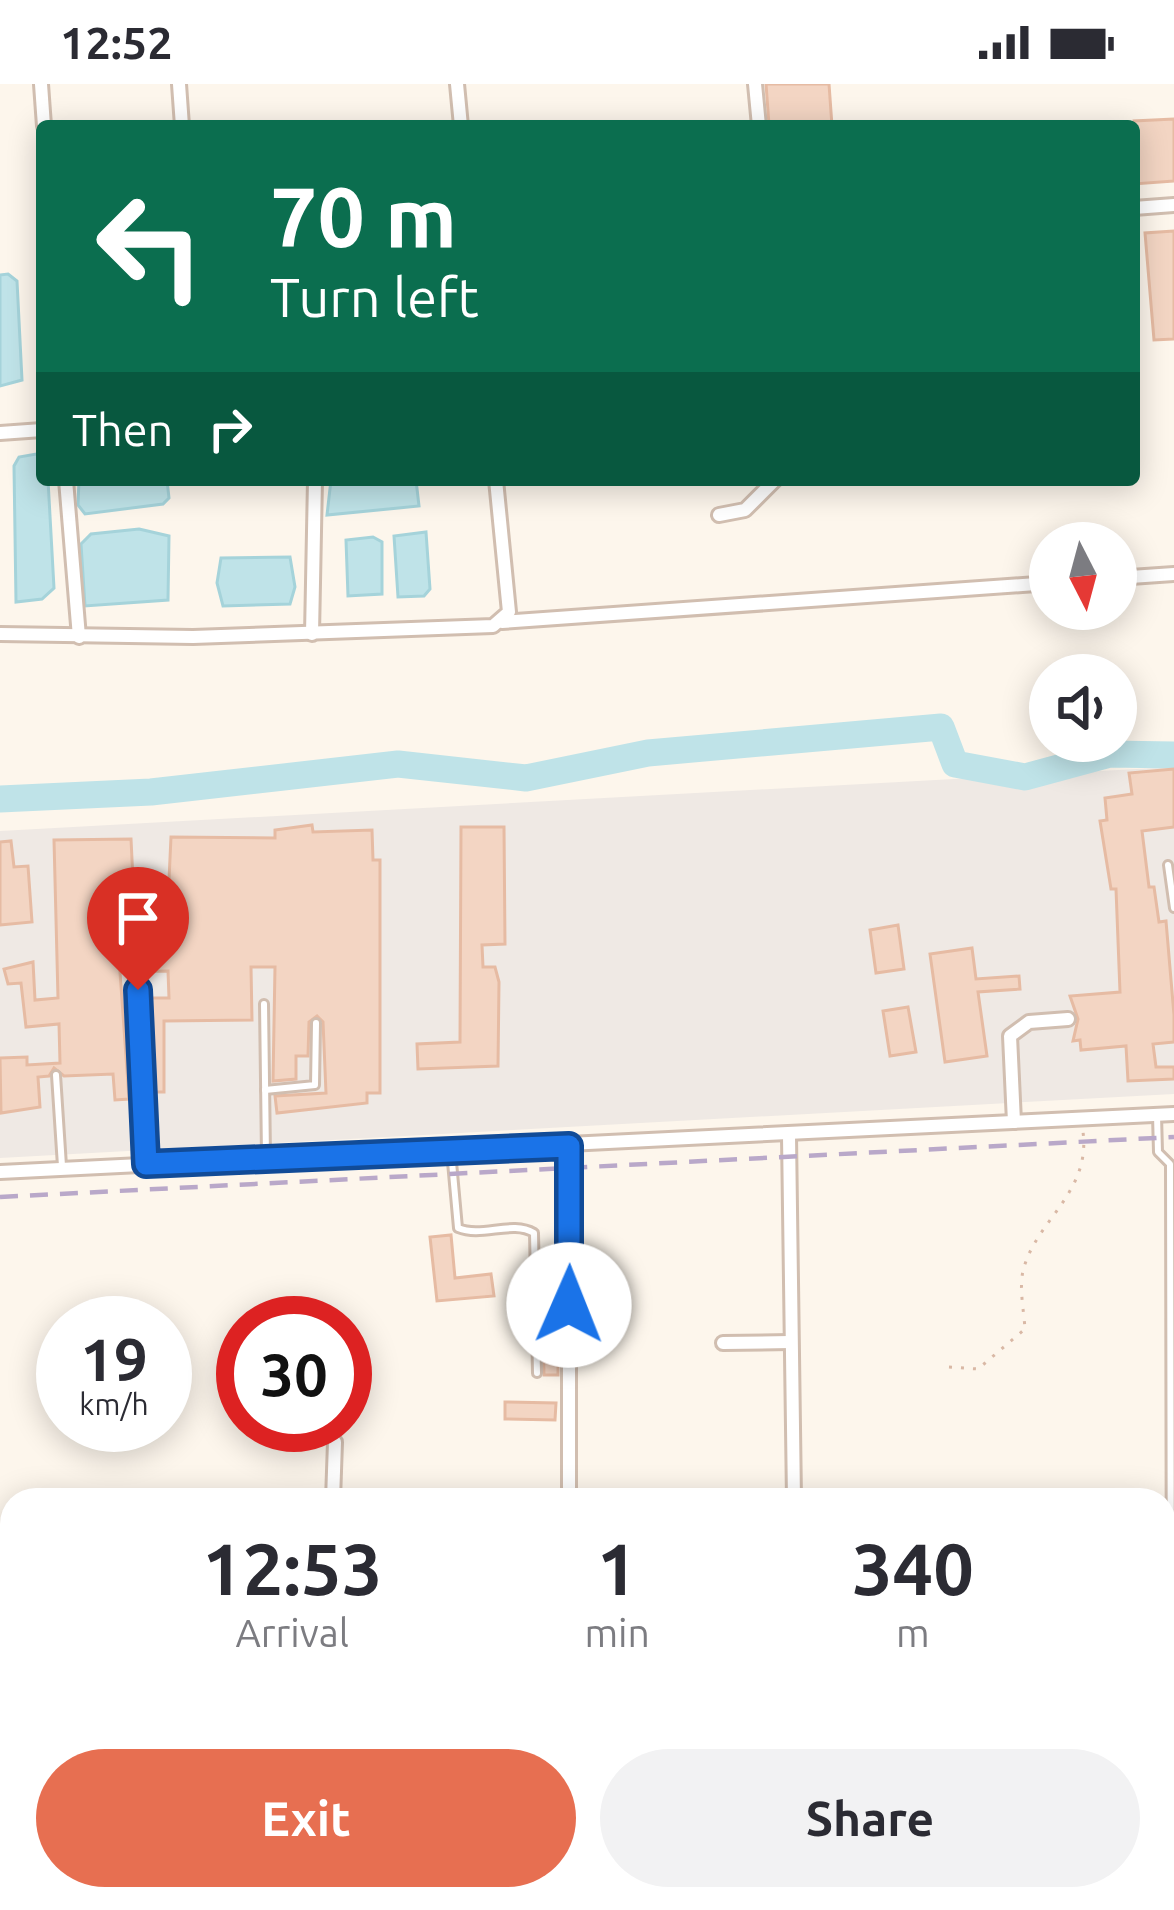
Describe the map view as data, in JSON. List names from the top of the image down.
{
  "north": "bottom",
  "page": {
    "status": "12:52",
    "turn": ["70 m", "Turn left"],
    "then": "Then",
    "speed": "19 km/h",
    "limit": "30",
    "eta": [
      "12:53",
      "Arrival",
      "1",
      "min",
      "340",
      "m"
    ],
    "buttons": ["Exit", "Share"]
  }
}
